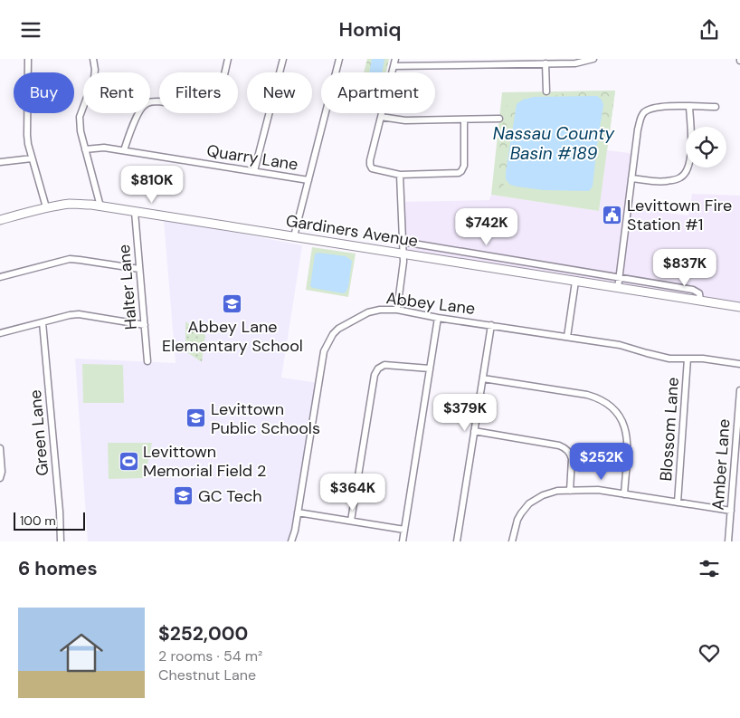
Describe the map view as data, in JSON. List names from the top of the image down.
{
  "streets": {
    "main road": ["Gardiners Avenue"],
    "street": [
      "Quarry Lane",
      "Halter Lane",
      "Abbey Lane",
      "Blossom Lane",
      "Green Lane",
      "Amber Lane"
    ]
  },
  "crossings": [
    ["Gardiners Avenue", "Halter Lane"],
    ["Abbey Lane", "Blossom Lane"]
  ],
  "water": ["Nassau County Basin #189"],
  "places": {
    "public building": ["Levittown Fire Station #1"],
    "school or university": ["Abbey Lane Elementary School", "Levittown Public Schools", "GC Tech"],
    "sports": ["Levittown Memorial Field 2"]
  },
  "scale_bar": "100 m",
  "page": {
    "header": "Homiq",
    "chip": [
      "Buy",
      "Rent",
      "Filters",
      "New",
      "Apartment"
    ],
    "price": [
      "$810K",
      "$742K",
      "$837K",
      "$379K",
      "$252K",
      "$364K"
    ],
    "scale": "100 m",
    "heading": "6 homes",
    "list": [
      {
        "name": "$252,000",
        "note": "2 rooms · 54 m² · Chestnut Lane"
      }
    ]
  }
}
